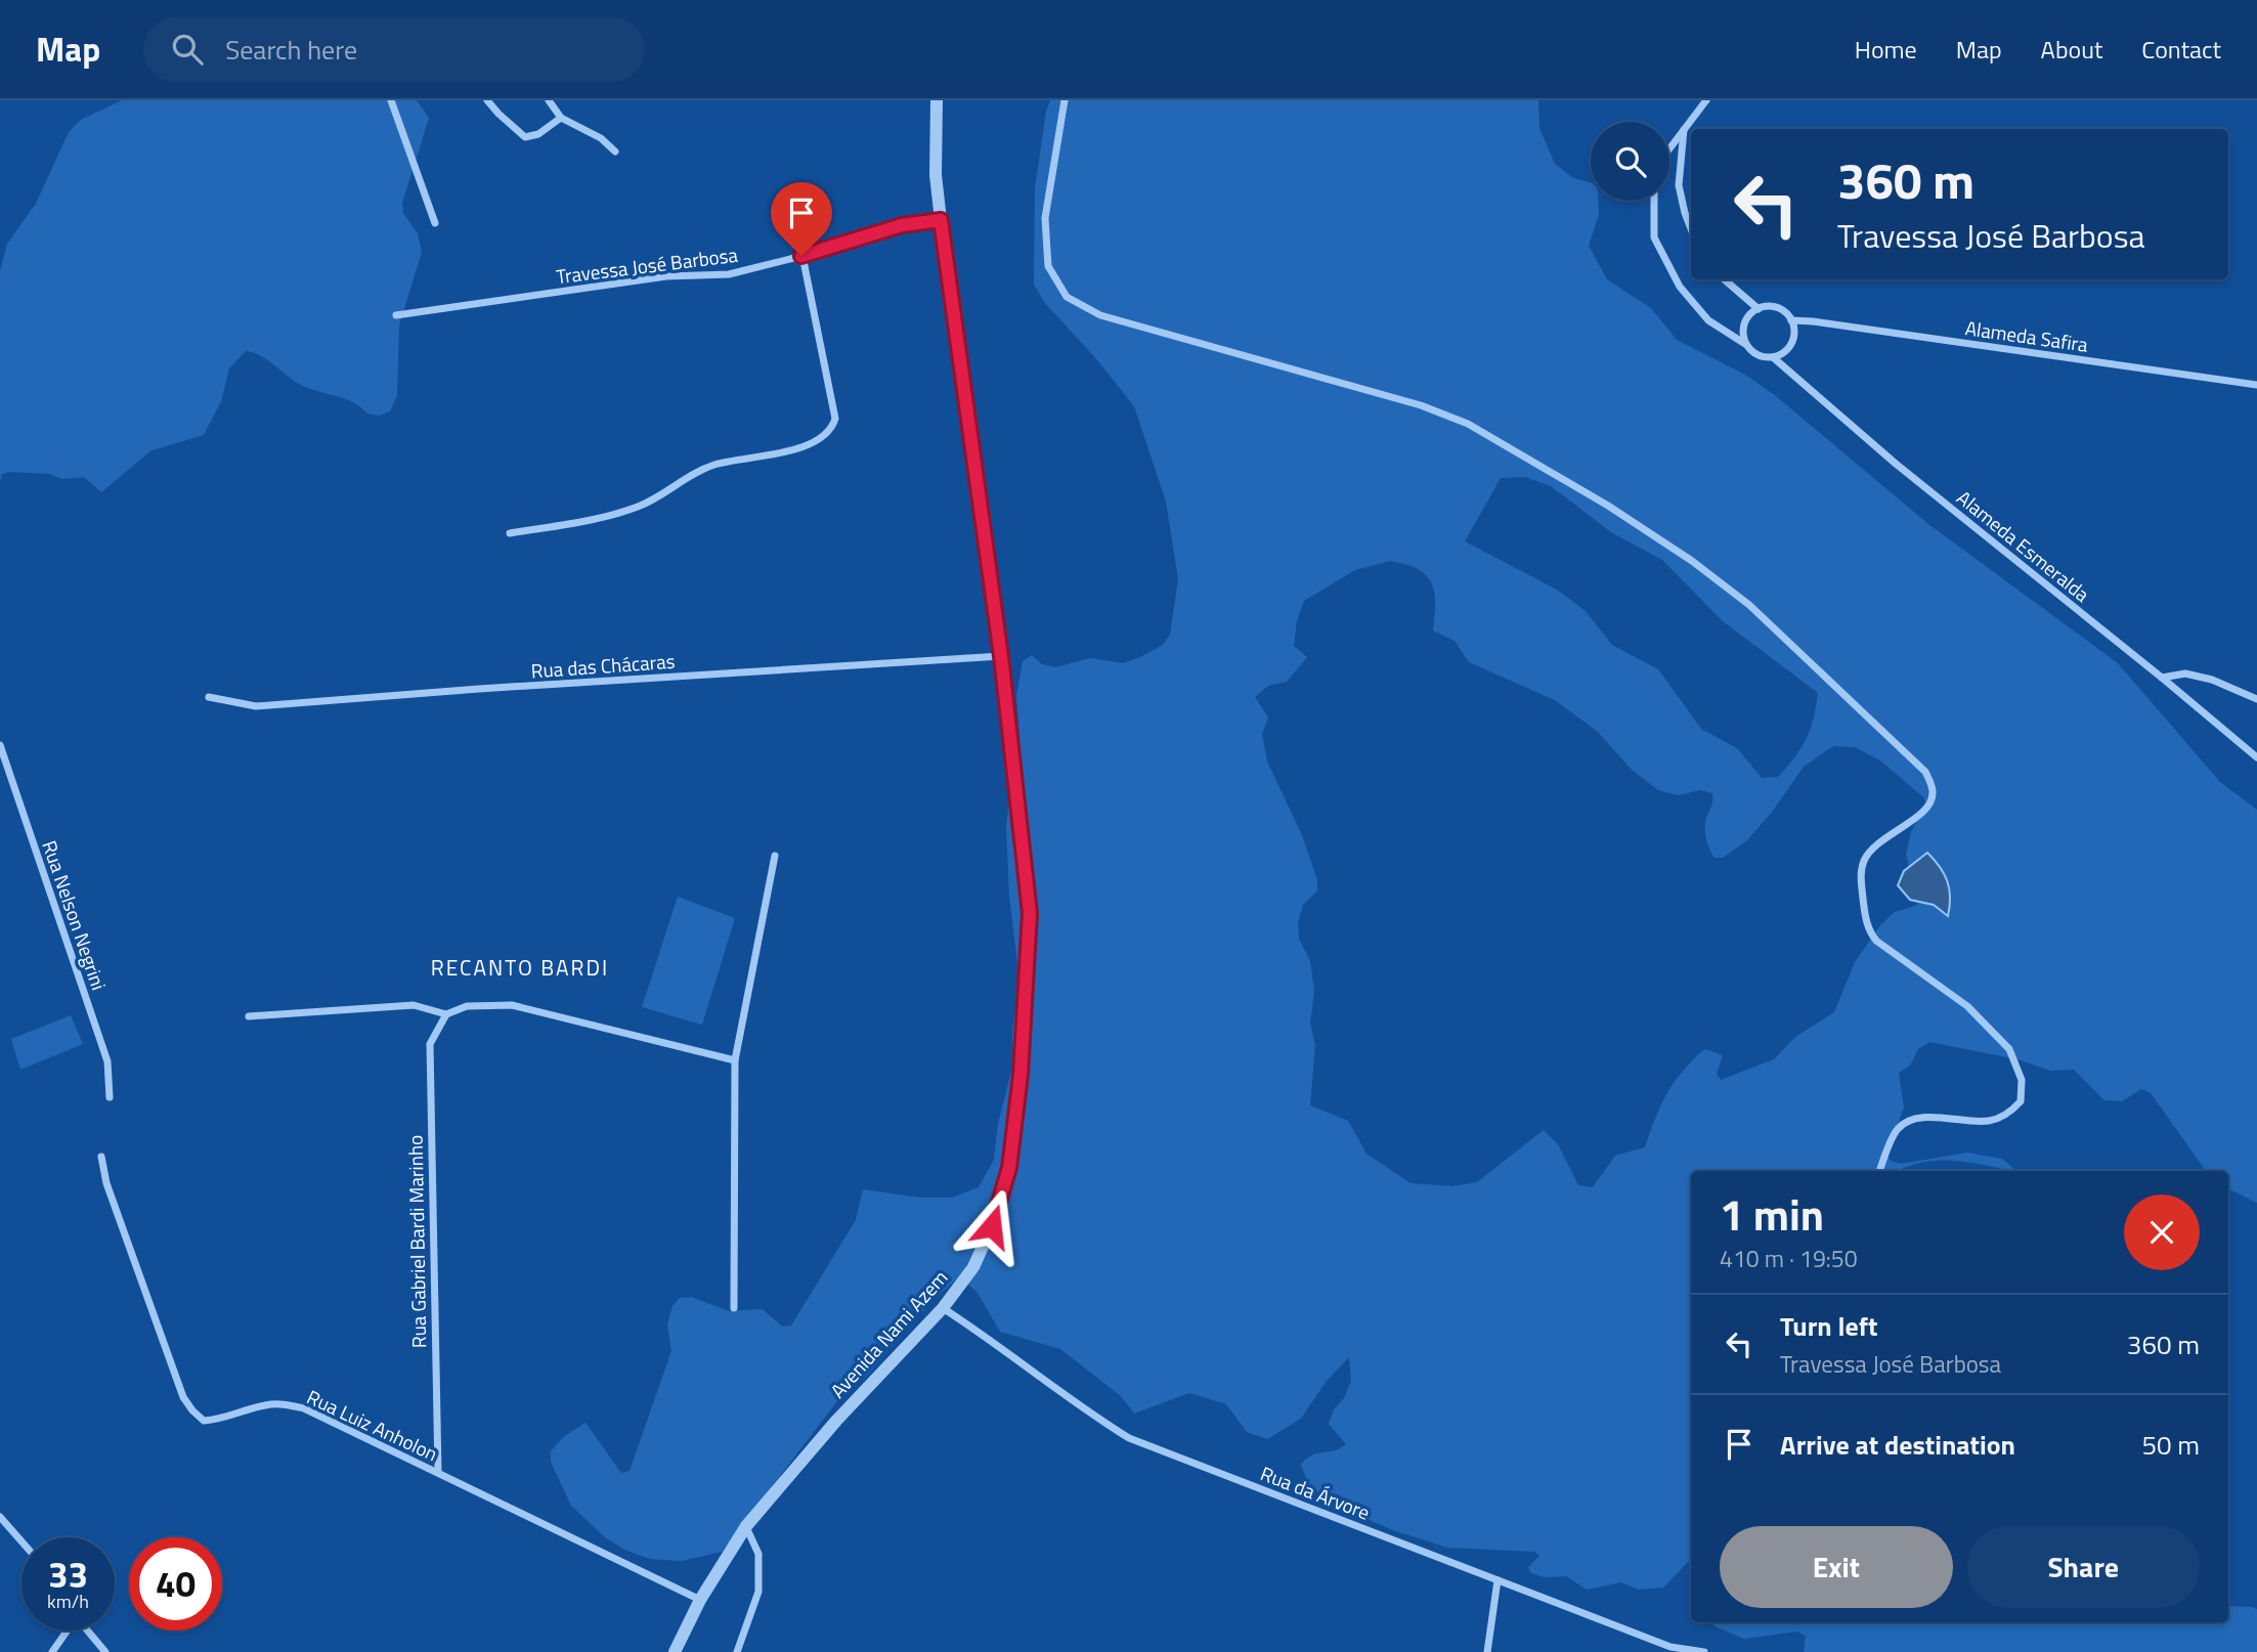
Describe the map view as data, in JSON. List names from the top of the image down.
{
  "streets": {
    "street": [
      "Travessa José Barbosa",
      "Alameda Safira",
      "Alameda Esmeralda",
      "Rua das Chácaras",
      "Rua Nelson Negrini",
      "Rua Gabriel Bardi Marinho",
      "Avenida Nami Azem",
      "Rua Luiz Anholon",
      "Rua da Árvore"
    ]
  },
  "crossings": [
    ["Travessa José Barbosa", "Avenida Nami Azem"],
    ["Alameda Safira", "Alameda Esmeralda"],
    ["Rua das Chácaras", "Avenida Nami Azem"],
    ["Rua Gabriel Bardi Marinho", "Rua Luiz Anholon"],
    ["Avenida Nami Azem", "Rua Luiz Anholon"],
    ["Avenida Nami Azem", "Rua da Árvore"]
  ],
  "districts": ["RECANTO BARDI"],
  "page": {
    "header": "Map",
    "search": "Search here",
    "nav": [
      "Home",
      "Map",
      "About",
      "Contact"
    ],
    "turn": ["360 m", "Travessa José Barbosa"],
    "heading": ["1 min", "410 m · 19:50"],
    "list": [
      {
        "name": "Turn left",
        "note": "Travessa José Barbosa",
        "value": "360 m"
      },
      {
        "name": "Arrive at destination",
        "value": "50 m"
      }
    ],
    "buttons": ["Exit", "Share"],
    "speed": "33 km/h",
    "limit": "40"
  }
}
